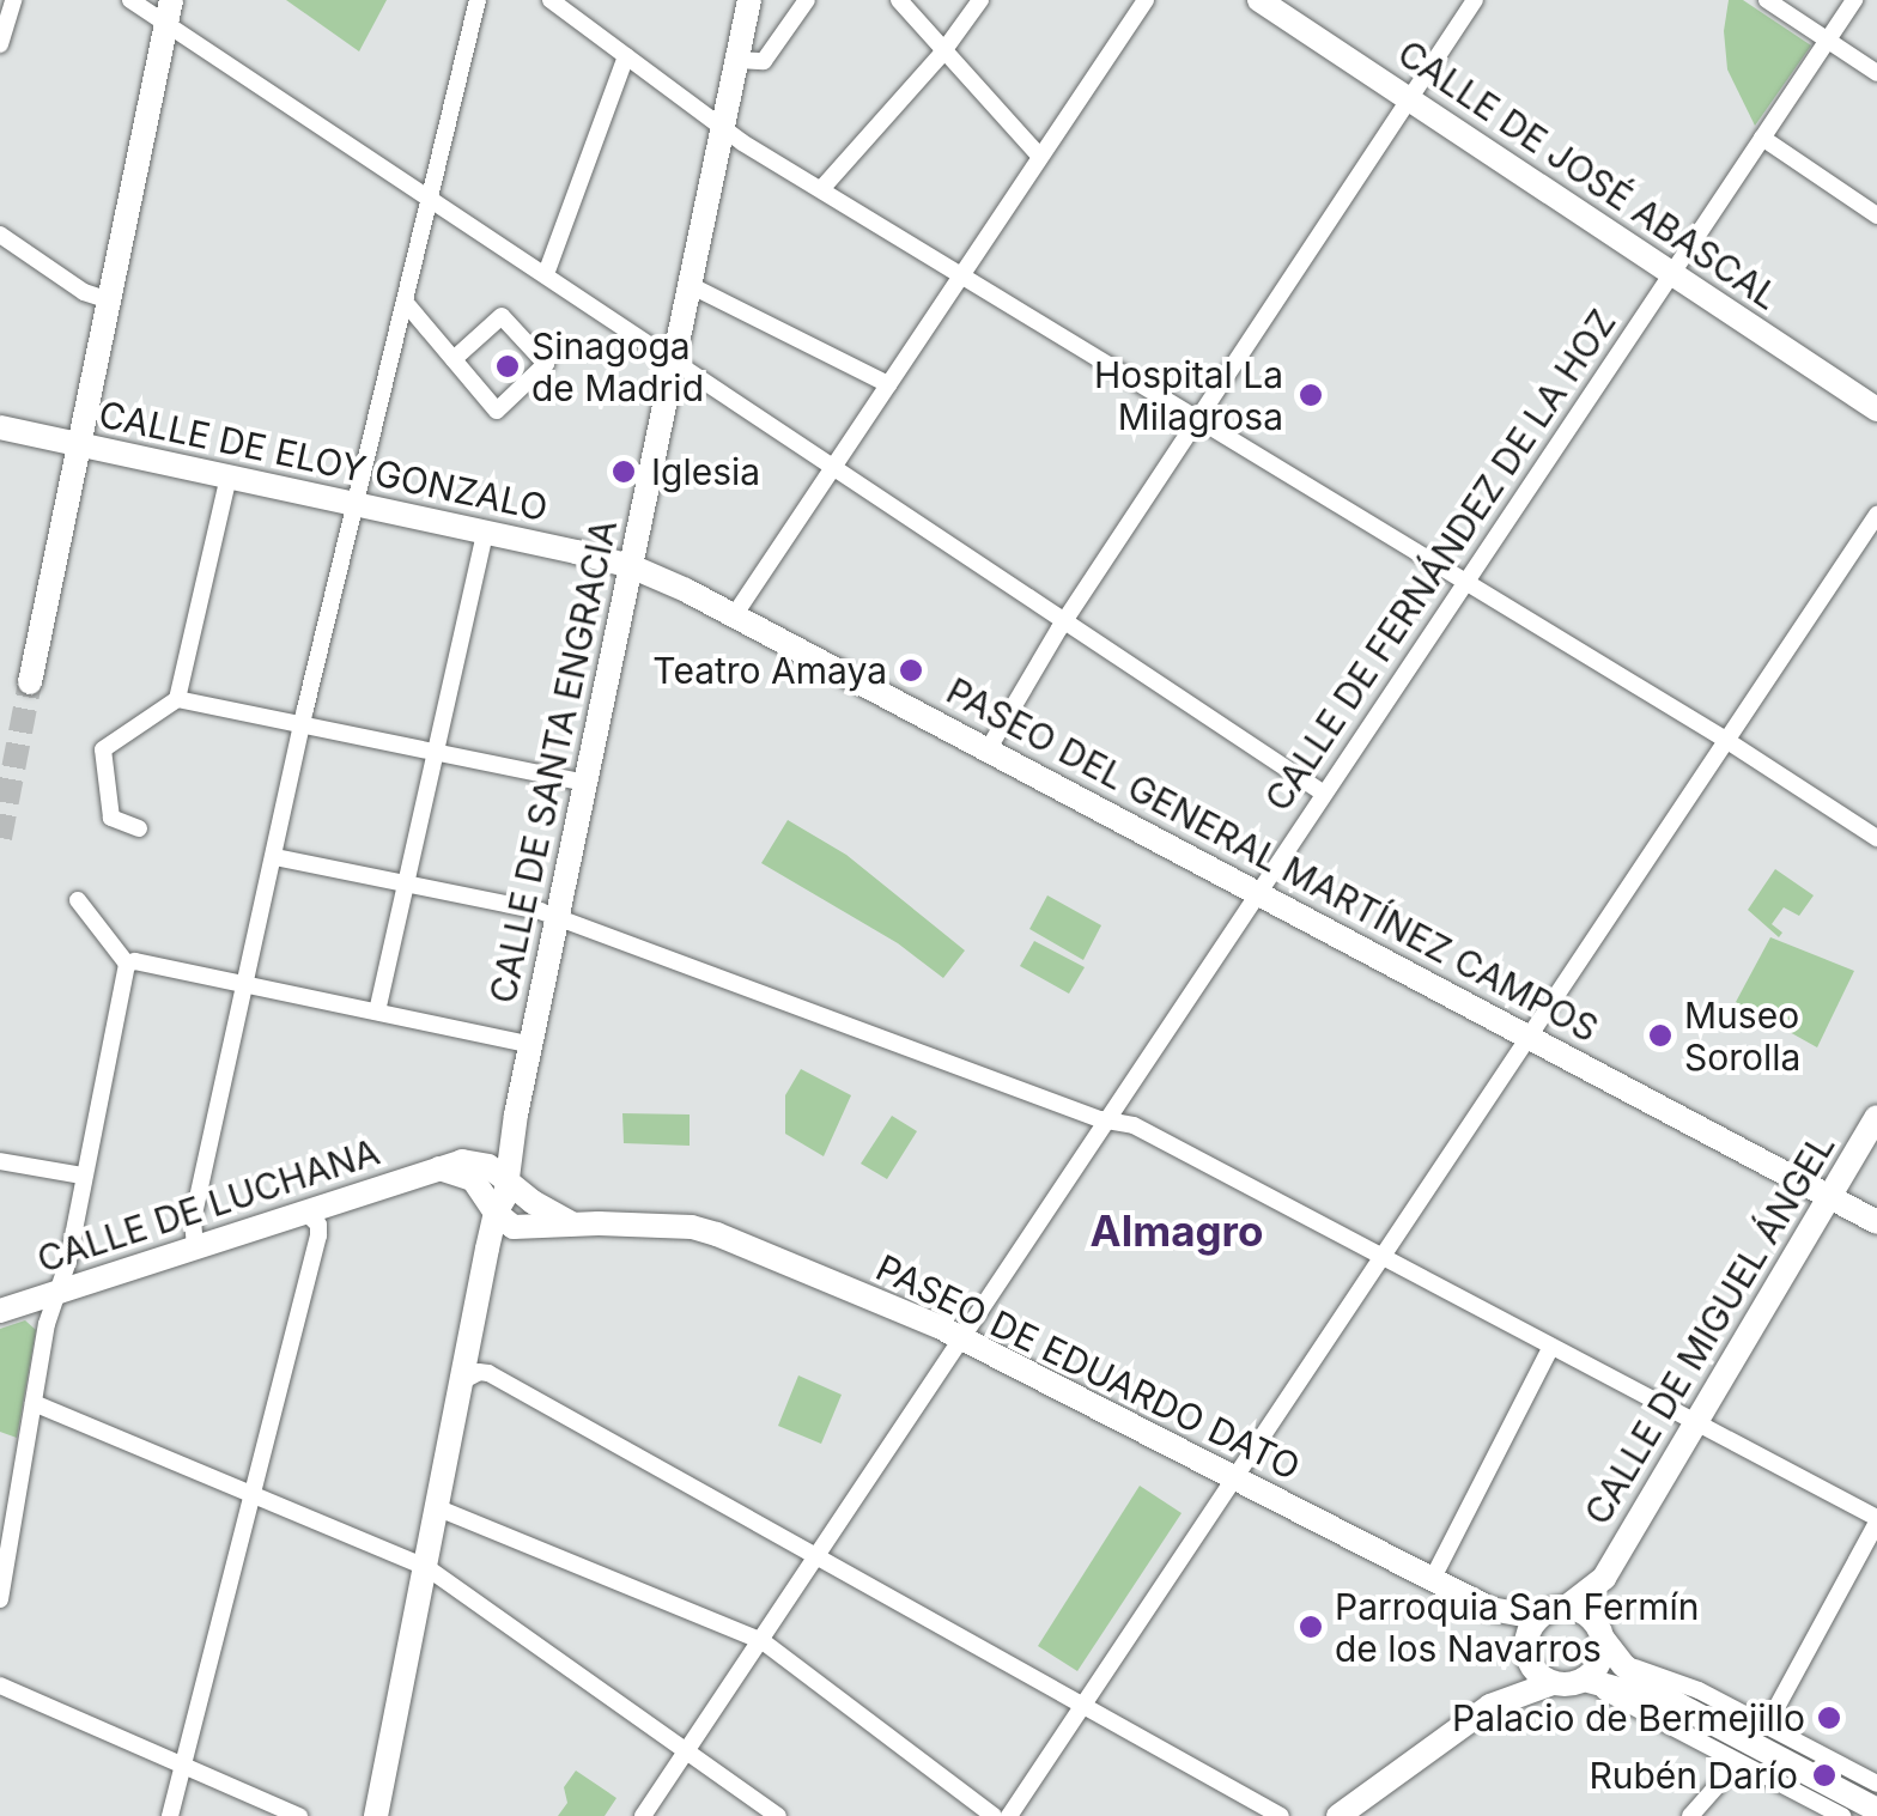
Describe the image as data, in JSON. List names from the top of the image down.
{
  "streets": {
    "main road": [
      "CALLE DE JOSÉ ABASCAL",
      "CALLE DE ELOY GONZALO",
      "CALLE DE SANTA ENGRACIA",
      "PASEO DEL GENERAL MARTÍNEZ CAMPOS",
      "CALLE DE LUCHANA",
      "CALLE DE MIGUEL ÁNGEL",
      "PASEO DE EDUARDO DATO"
    ],
    "street": ["CALLE DE FERNÁNDEZ DE LA HOZ"]
  },
  "crossings": [
    ["CALLE DE JOSÉ ABASCAL", "CALLE DE FERNÁNDEZ DE LA HOZ"],
    ["CALLE DE ELOY GONZALO", "CALLE DE SANTA ENGRACIA"],
    ["CALLE DE ELOY GONZALO", "PASEO DEL GENERAL MARTÍNEZ CAMPOS"],
    ["CALLE DE FERNÁNDEZ DE LA HOZ", "PASEO DEL GENERAL MARTÍNEZ CAMPOS"],
    ["CALLE DE FERNÁNDEZ DE LA HOZ", "PASEO DE EDUARDO DATO"],
    ["CALLE DE SANTA ENGRACIA", "PASEO DEL GENERAL MARTÍNEZ CAMPOS"],
    ["CALLE DE SANTA ENGRACIA", "PASEO DE EDUARDO DATO"],
    ["PASEO DEL GENERAL MARTÍNEZ CAMPOS", "CALLE DE MIGUEL ÁNGEL"],
    ["CALLE DE MIGUEL ÁNGEL", "PASEO DE EDUARDO DATO"]
  ],
  "districts": ["Almagro"],
  "places": [
    "Sinagoga de Madrid",
    "Hospital La Milagrosa",
    "Iglesia",
    "Teatro Amaya",
    "Museo Sorolla",
    "Parroquia San Fermín de los Navarros",
    "Palacio de Bermejillo",
    "Rubén Darío"
  ]
}
